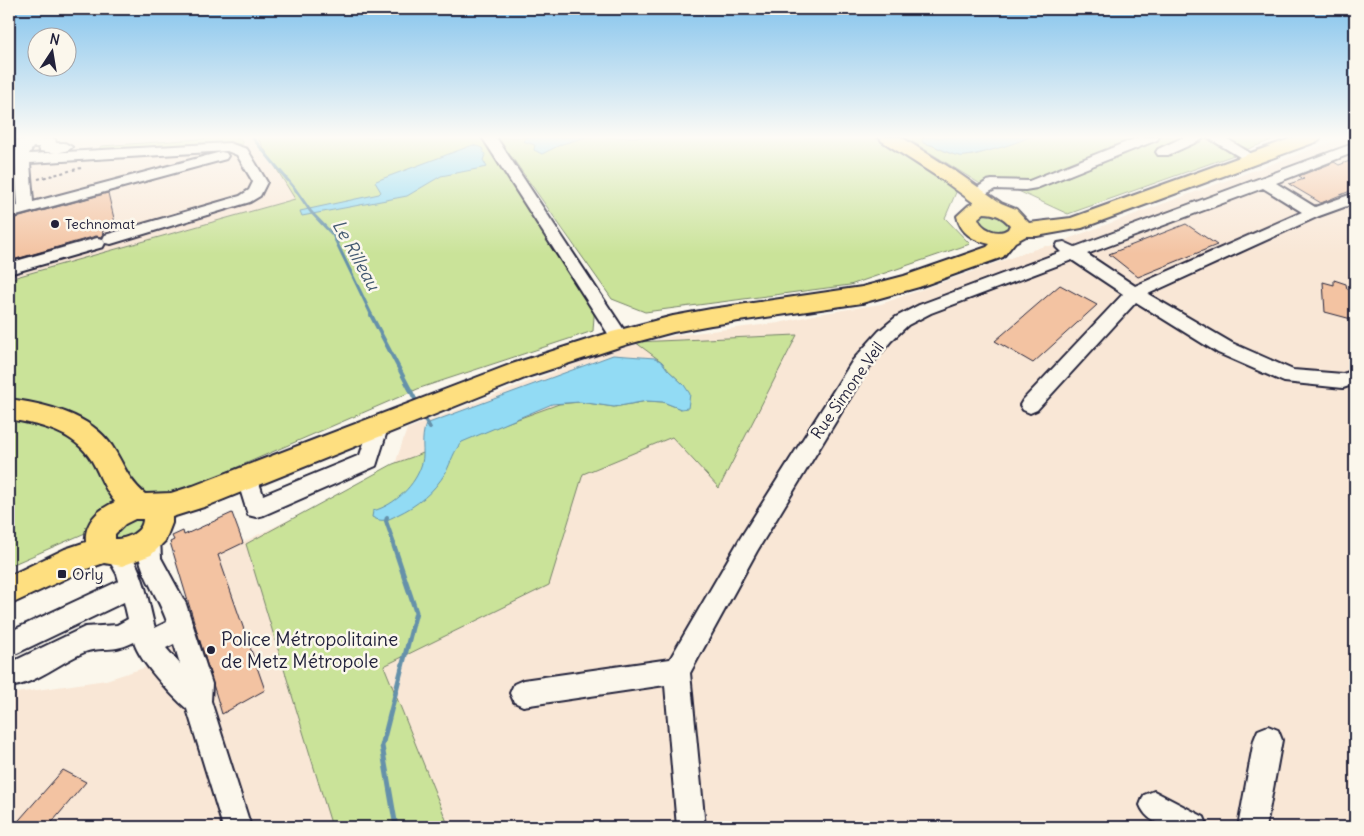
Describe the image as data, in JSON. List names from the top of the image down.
{
  "streets": {
    "street": ["Rue Simone Veil"]
  },
  "water": ["Le Rilleau"],
  "places": {
    "other": ["Technomat", "Police Métropolitaine de Metz Métropole"],
    "transit": ["Orly"]
  },
  "north": "top"
}
